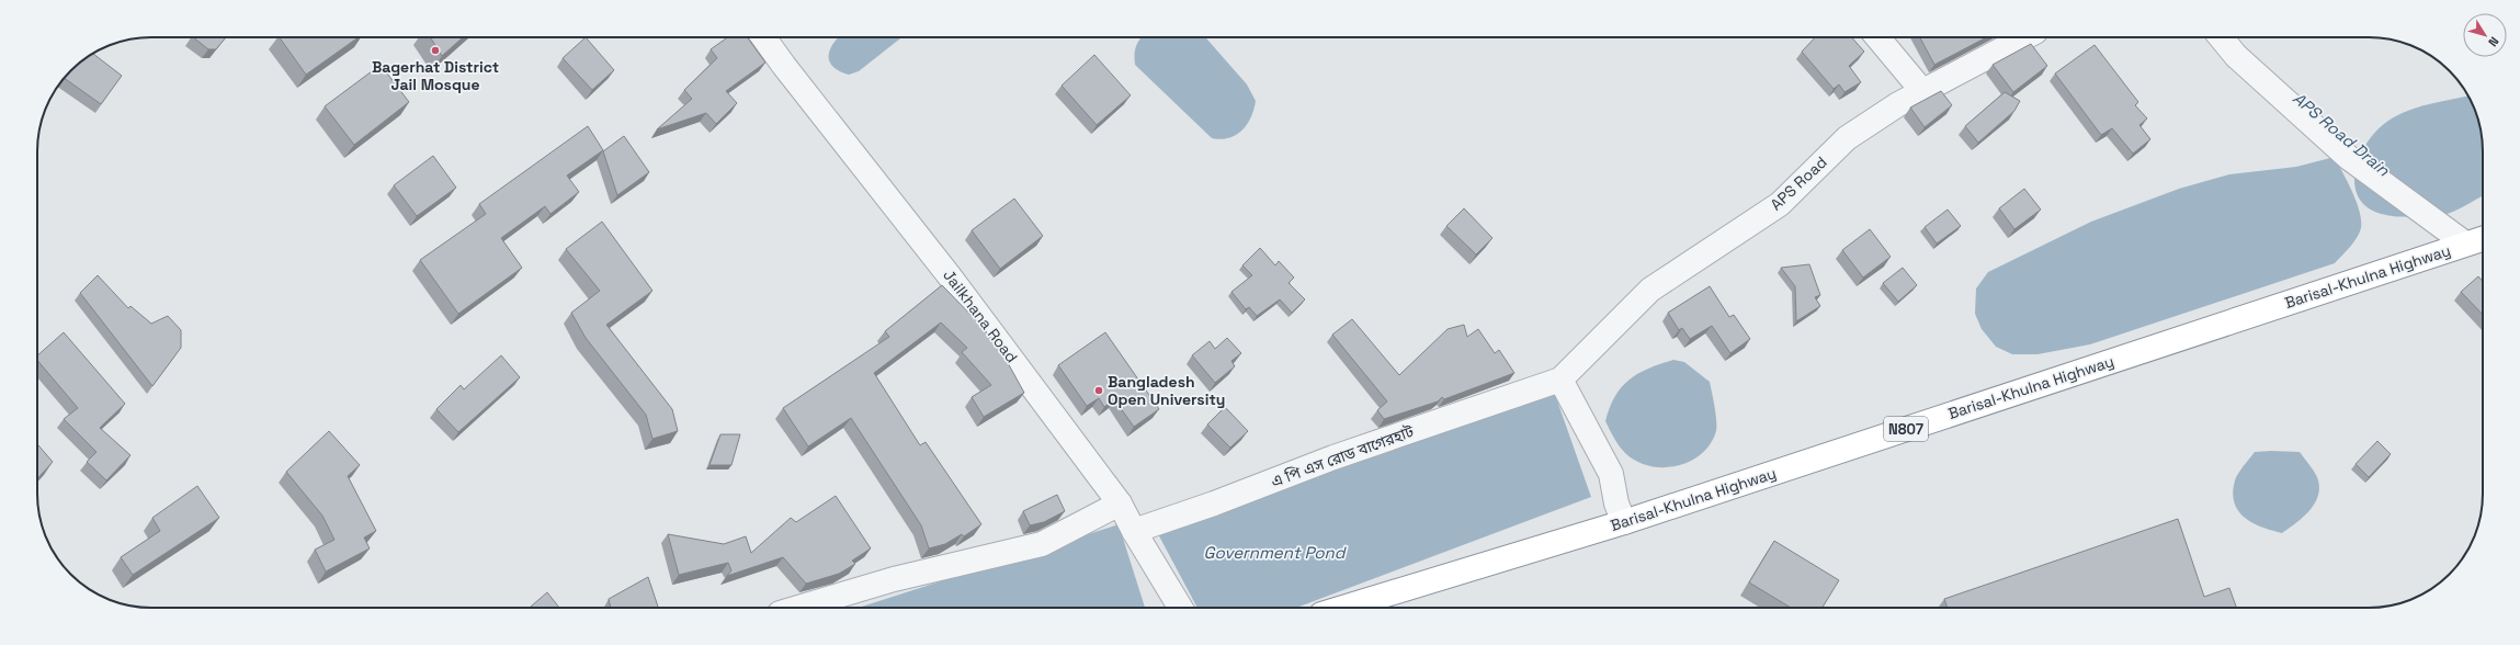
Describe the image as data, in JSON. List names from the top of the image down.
{
  "streets": {
    "highway": ["Barisal-Khulna Highway", "N807"],
    "street": ["APS Road", "Jailkhana Road", "এ পি এস রোড বাগেরহাট"]
  },
  "crossings": [
    ["APS Road", "এ পি এস রোড বাগেরহাট"],
    ["Jailkhana Road", "এ পি এস রোড বাগেরহাট"]
  ],
  "water": ["APS Road Drain", "Government Pond"],
  "places": ["Bagerhat District Jail Mosque", "Bangladesh Open University"],
  "north": "bottom right"
}
